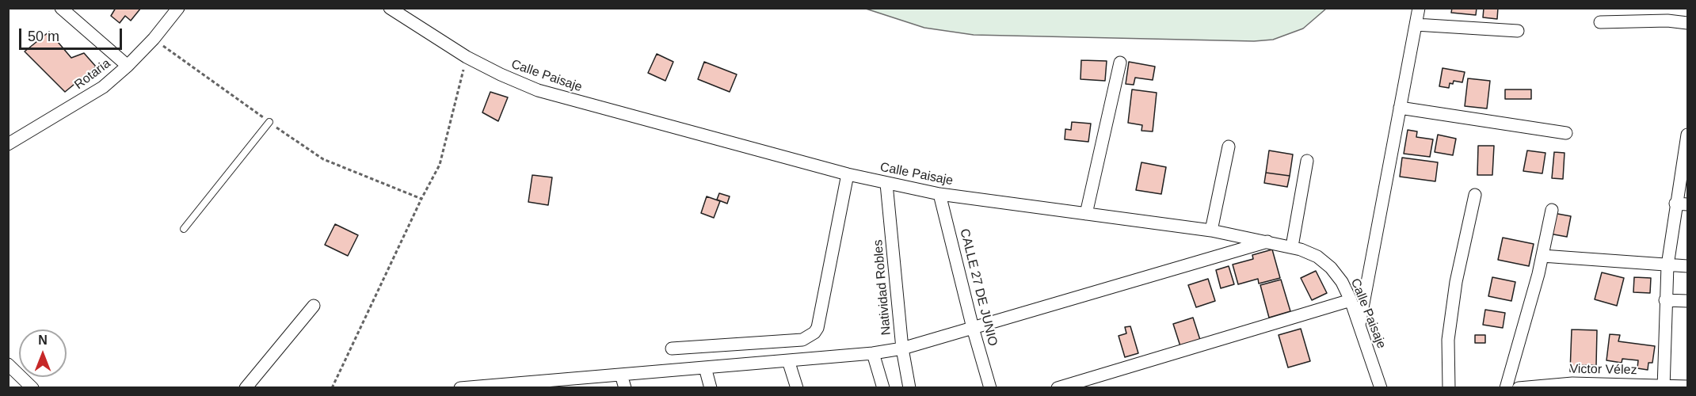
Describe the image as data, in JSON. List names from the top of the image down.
{
  "streets": {
    "street": [
      "Rotaria",
      "Calle Paisaje",
      "Natividad Robles",
      "CALLE 27 DE JUNIO",
      "Victor Vélez"
    ]
  },
  "crossings": [
    ["Calle Paisaje", "Natividad Robles"],
    ["Calle Paisaje", "CALLE 27 DE JUNIO"]
  ],
  "scale_bar": "50 m",
  "north": "top"
}
